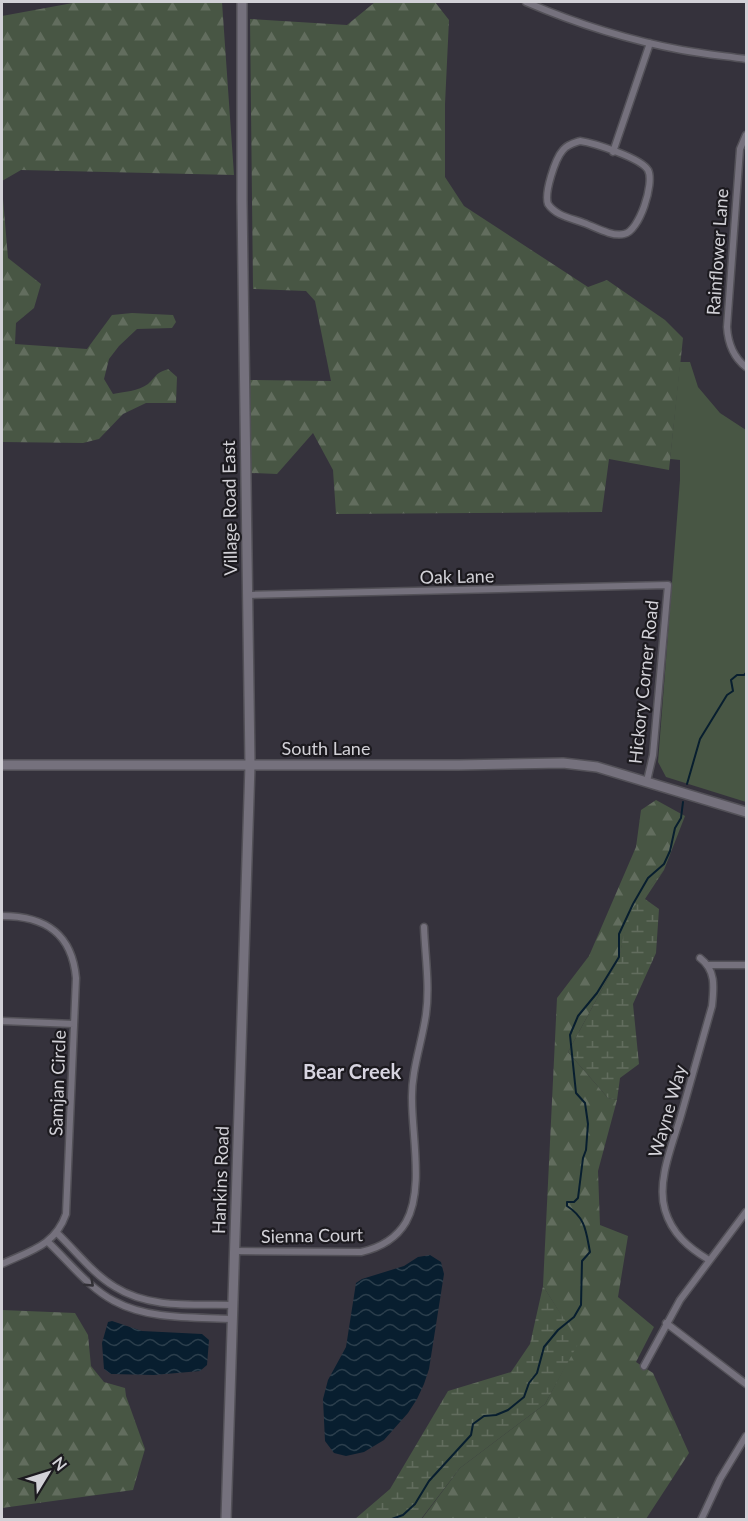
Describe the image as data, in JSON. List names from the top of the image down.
{
  "streets": {
    "main road": ["Village Road East", "South Lane", "Hankins Road"],
    "street": [
      "Rainflower Lane",
      "Oak Lane",
      "Hickory Corner Road",
      "Samjan Circle",
      "Wayne Way",
      "Sienna Court"
    ]
  },
  "crossings": [
    ["Village Road East", "Oak Lane"],
    ["Village Road East", "South Lane"],
    ["Village Road East", "Hankins Road"],
    ["Oak Lane", "Hickory Corner Road"],
    ["Hickory Corner Road", "South Lane"],
    ["Hankins Road", "Sienna Court"]
  ],
  "districts": ["Bear Creek"],
  "north": "top right"
}
